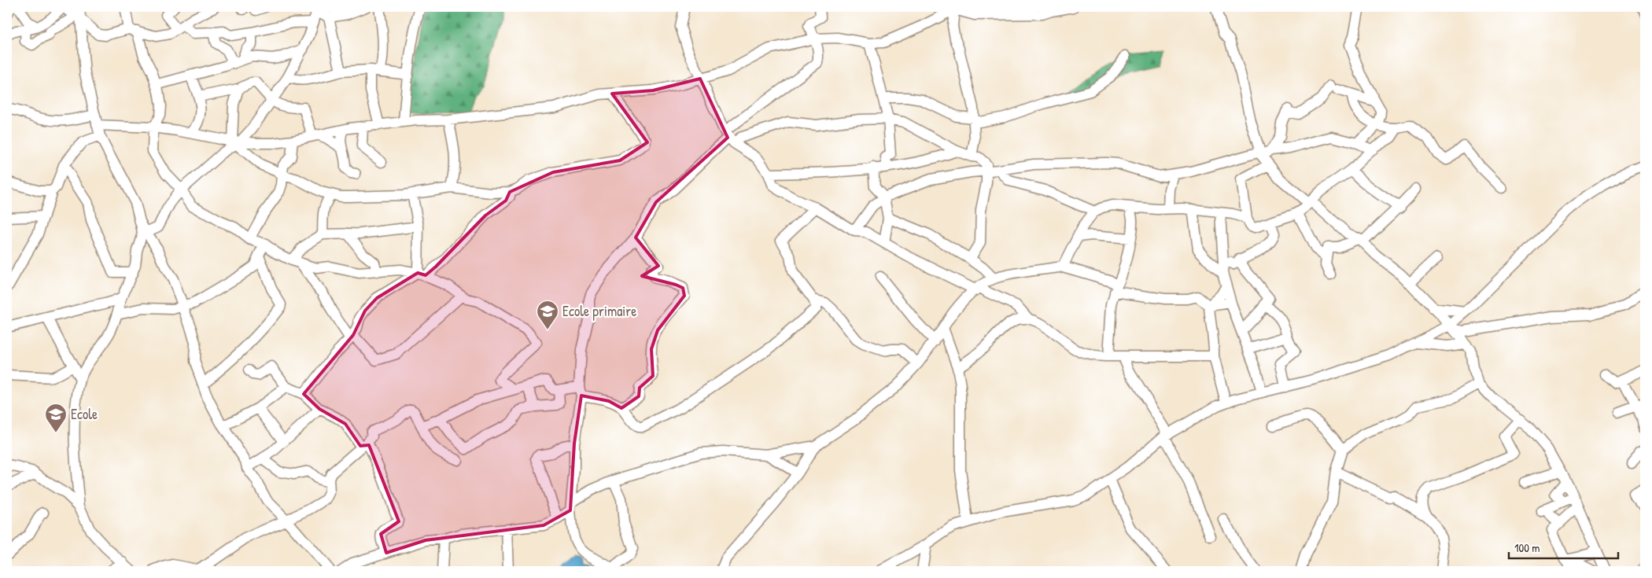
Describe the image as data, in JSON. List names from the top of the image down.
{
  "places": {
    "school or university": ["Ecole primaire", "Ecole"]
  },
  "scale_bar": "100 m"
}
